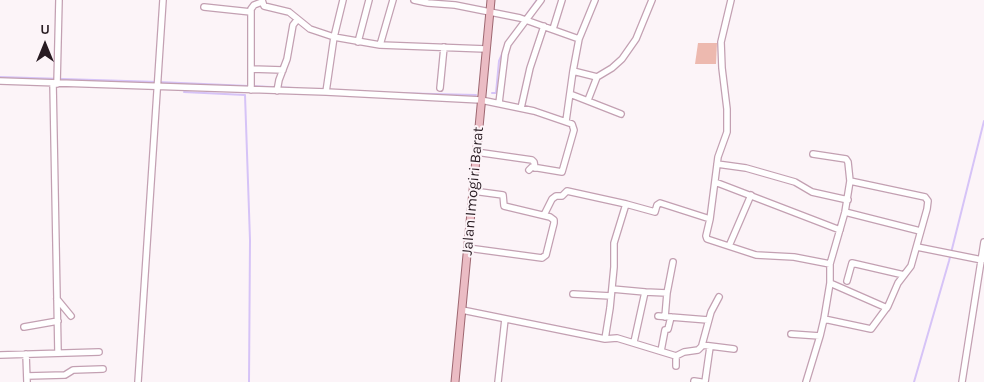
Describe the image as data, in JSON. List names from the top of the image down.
{
  "streets": {
    "main road": ["Jalan Imogiri Barat"]
  },
  "north": "top"
}
